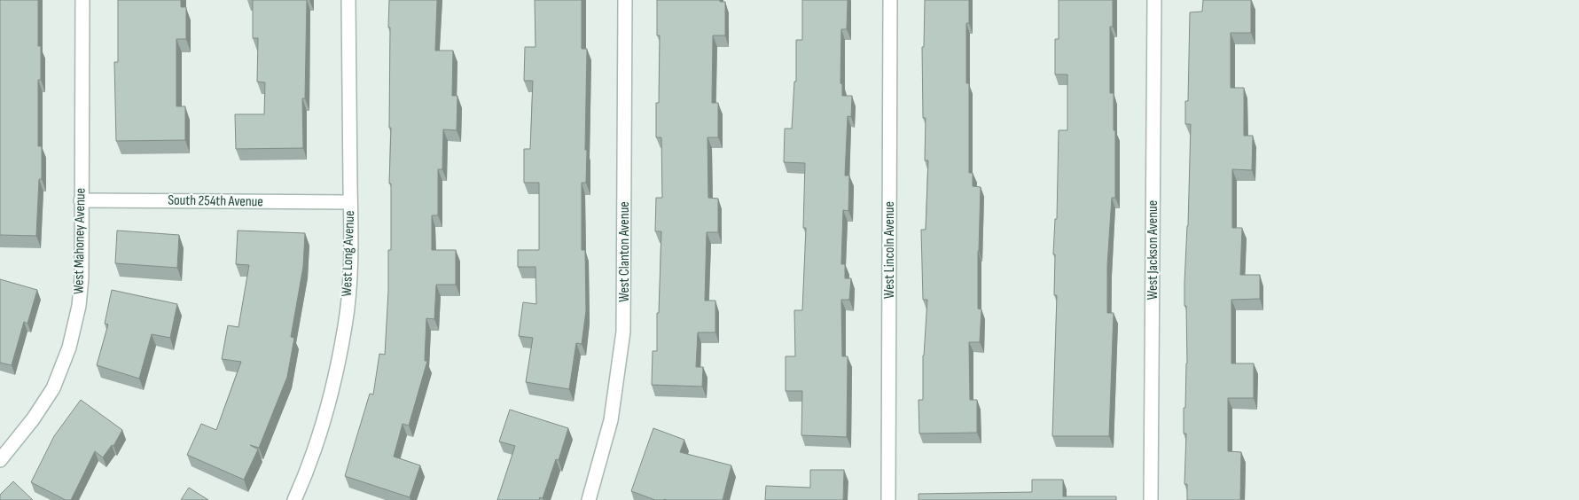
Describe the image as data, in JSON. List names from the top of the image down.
{
  "streets": {
    "street": [
      "South 254th Avenue",
      "West Mahoney Avenue",
      "West Lincoln Avenue",
      "West Jackson Avenue",
      "West Clanton Avenue",
      "West Long Avenue"
    ]
  },
  "crossings": [
    ["South 254th Avenue", "West Mahoney Avenue"],
    ["South 254th Avenue", "West Long Avenue"]
  ]
}
